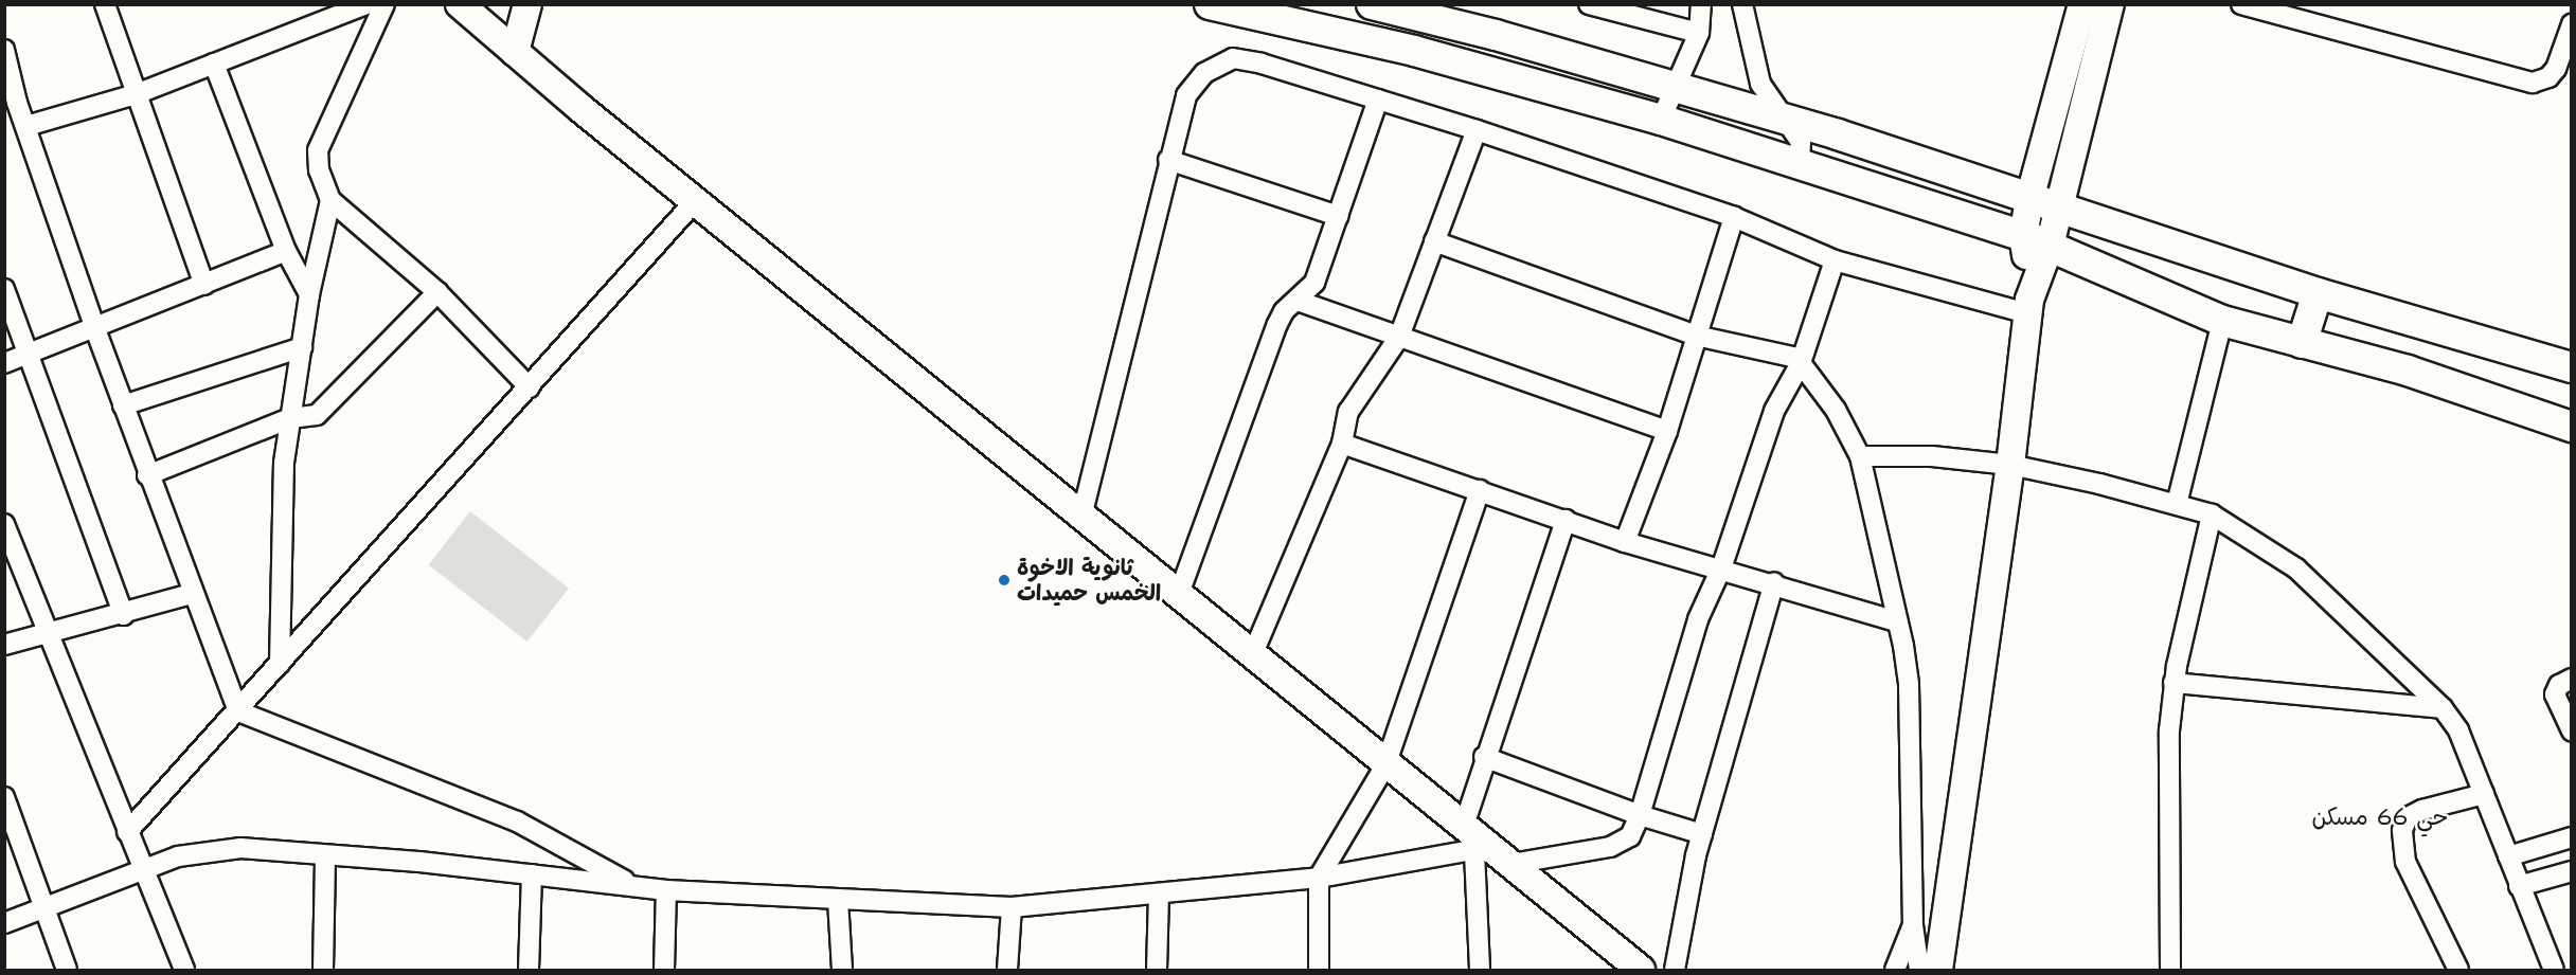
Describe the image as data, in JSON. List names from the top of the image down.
{
  "districts": ["حي 66 مسكن"],
  "places": ["ثانوية الاخوة الخمس حميدات"]
}
